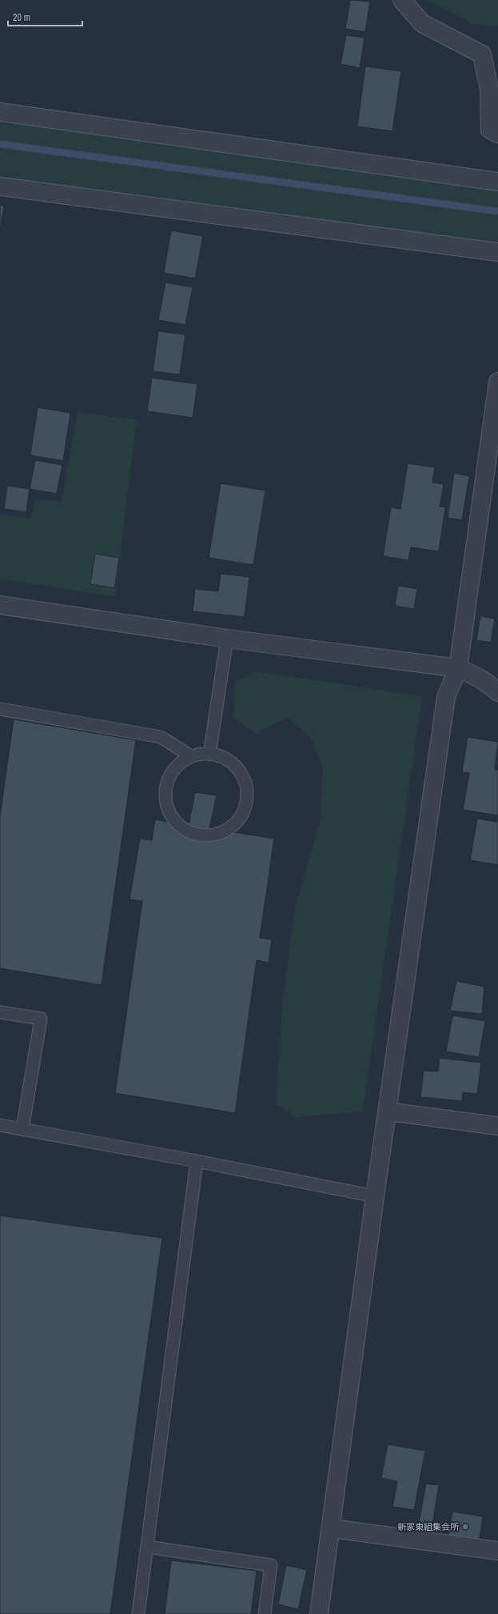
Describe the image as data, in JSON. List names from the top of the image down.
{
  "places": ["新家東組集会所"],
  "scale_bar": "20 m"
}
